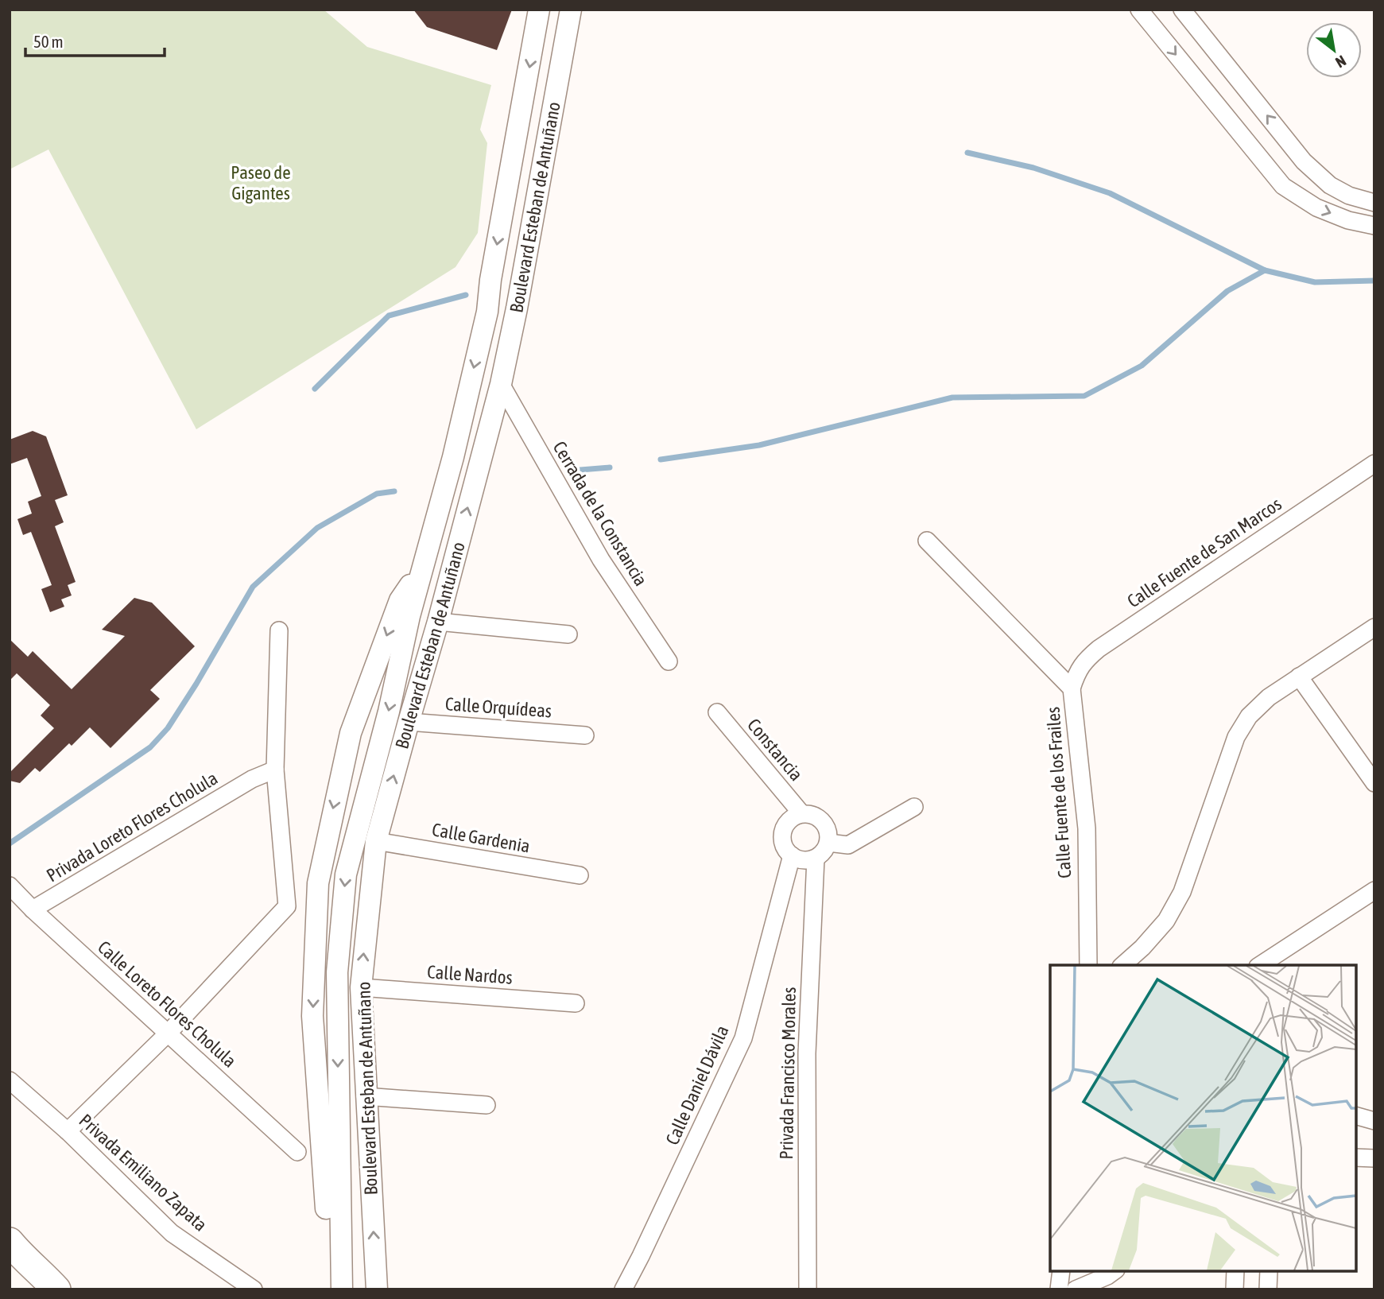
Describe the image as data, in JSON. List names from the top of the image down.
{
  "streets": {
    "street": [
      "Boulevard Esteban de Antuñano",
      "Cerrada de la Constancia",
      "Calle Fuente de San Marcos",
      "Calle Orquídeas",
      "Constancia",
      "Calle Fuente de los Frailes",
      "Privada Loreto Flores Cholula",
      "Calle Gardenia",
      "Calle Nardos",
      "Calle Loreto Flores Cholula",
      "Privada Francisco Morales",
      "Calle Daniel Dávila",
      "Privada Emiliano Zapata"
    ]
  },
  "crossings": [
    ["Boulevard Esteban de Antuñano", "Cerrada de la Constancia"],
    ["Boulevard Esteban de Antuñano", "Calle Orquídeas"],
    ["Boulevard Esteban de Antuñano", "Calle Gardenia"],
    ["Boulevard Esteban de Antuñano", "Calle Nardos"],
    ["Calle Fuente de San Marcos", "Calle Fuente de los Frailes"],
    ["Constancia", "Privada Francisco Morales"],
    ["Constancia", "Calle Daniel Dávila"],
    ["Privada Loreto Flores Cholula", "Calle Loreto Flores Cholula"],
    ["Privada Francisco Morales", "Calle Daniel Dávila"]
  ],
  "parks": ["Paseo de Gigantes"],
  "scale_bar": "50 m",
  "north": "bottom right"
}
